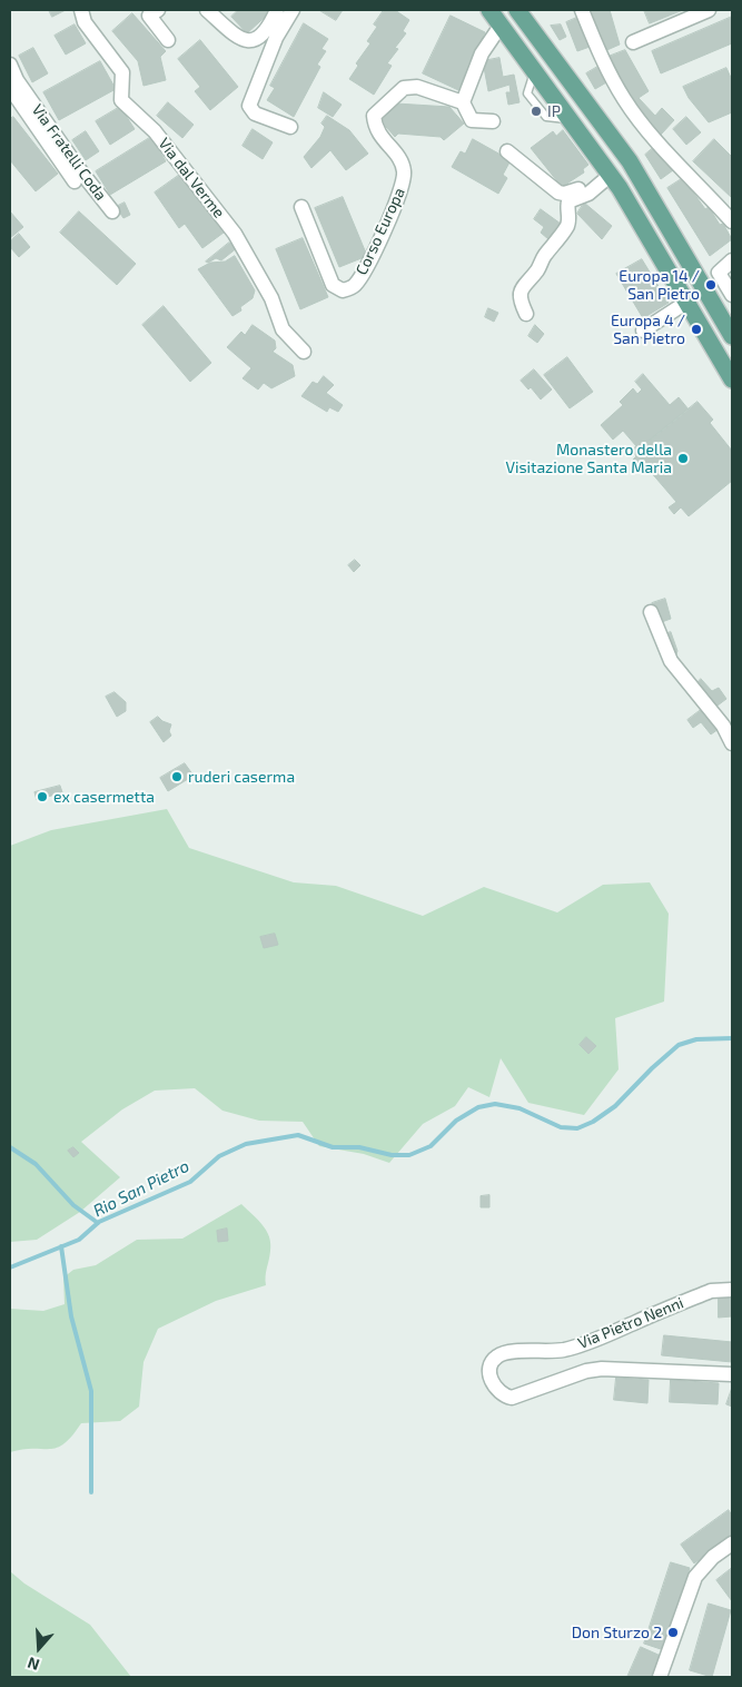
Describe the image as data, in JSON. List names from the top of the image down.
{
  "streets": {
    "street": [
      "Via Fratelli Coda",
      "Via dal Verme",
      "Corso Europa",
      "Via Pietro Nenni"
    ]
  },
  "water": ["Rio San Pietro"],
  "places": [
    "IP",
    "Europa 14 / San Pietro",
    "Europa 4 / San Pietro",
    "Monastero della Visitazione Santa Maria",
    "ruderi caserma",
    "ex casermetta",
    "Don Sturzo 2"
  ],
  "north": "bottom"
}
